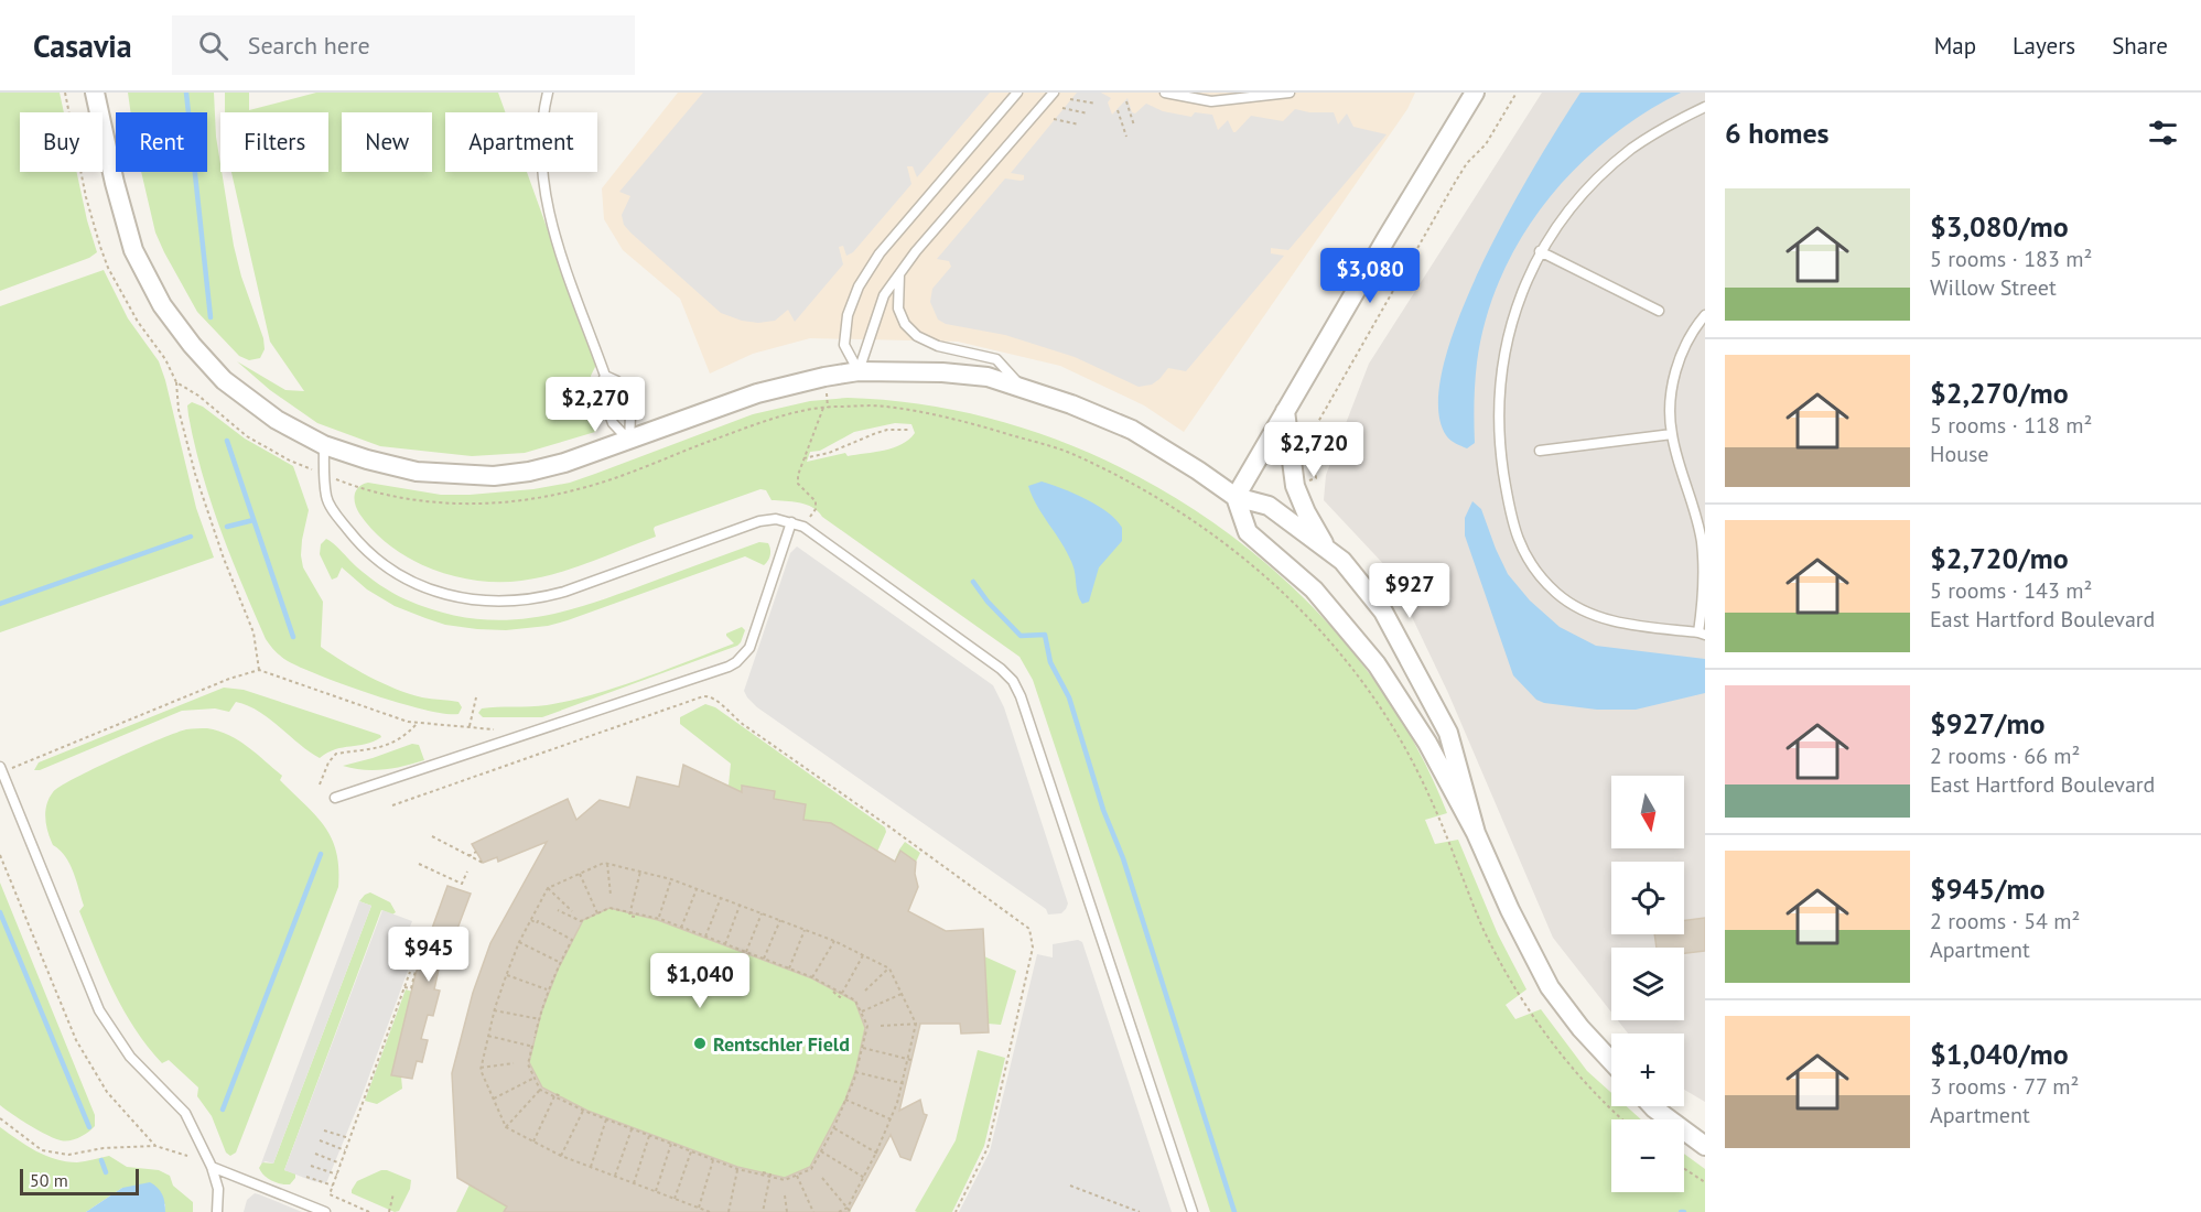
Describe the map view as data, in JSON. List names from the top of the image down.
{
  "places": ["Rentschler Field"],
  "scale_bar": "50 m",
  "north": "bottom",
  "page": {
    "header": "Casavia",
    "search": "Search here",
    "nav": ["Map", "Layers", "Share"],
    "heading": "6 homes",
    "chip": [
      "Buy",
      "Rent",
      "Filters",
      "New",
      "Apartment"
    ],
    "list": [
      {
        "name": "$3,080/mo",
        "note": "5 rooms · 183 m² · Willow Street"
      },
      {
        "name": "$2,270/mo",
        "note": "5 rooms · 118 m² · House"
      },
      {
        "name": "$2,720/mo",
        "note": "5 rooms · 143 m² · East Hartford Boulevard"
      },
      {
        "name": "$927/mo",
        "note": "2 rooms · 66 m² · East Hartford Boulevard"
      },
      {
        "name": "$945/mo",
        "note": "2 rooms · 54 m² · Apartment"
      },
      {
        "name": "$1,040/mo",
        "note": "3 rooms · 77 m² · Apartment"
      }
    ],
    "price": [
      "$3,080",
      "$2,270",
      "$2,720",
      "$927",
      "$945",
      "$1,040"
    ],
    "map_buttons": ["+", "−"],
    "scale": "50 m"
  }
}
